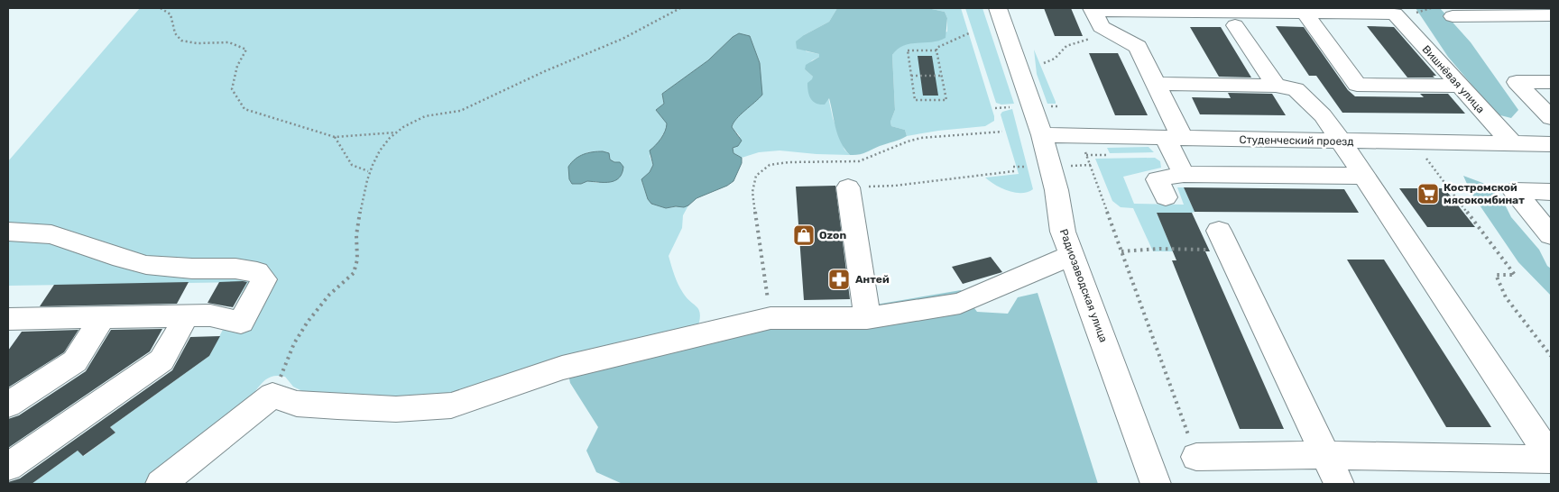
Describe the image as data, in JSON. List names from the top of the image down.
{
  "streets": {
    "street": ["Вишнёвая улица", "Студенческий проезд", "Радиозаводская улица"]
  },
  "crossings": [
    ["Вишнёвая улица", "Студенческий проезд"],
    ["Студенческий проезд", "Радиозаводская улица"]
  ],
  "places": {
    "supermarket": ["Костромской мясокомбинат"],
    "shop": ["Ozon"],
    "pharmacy": ["Антей"]
  }
}
